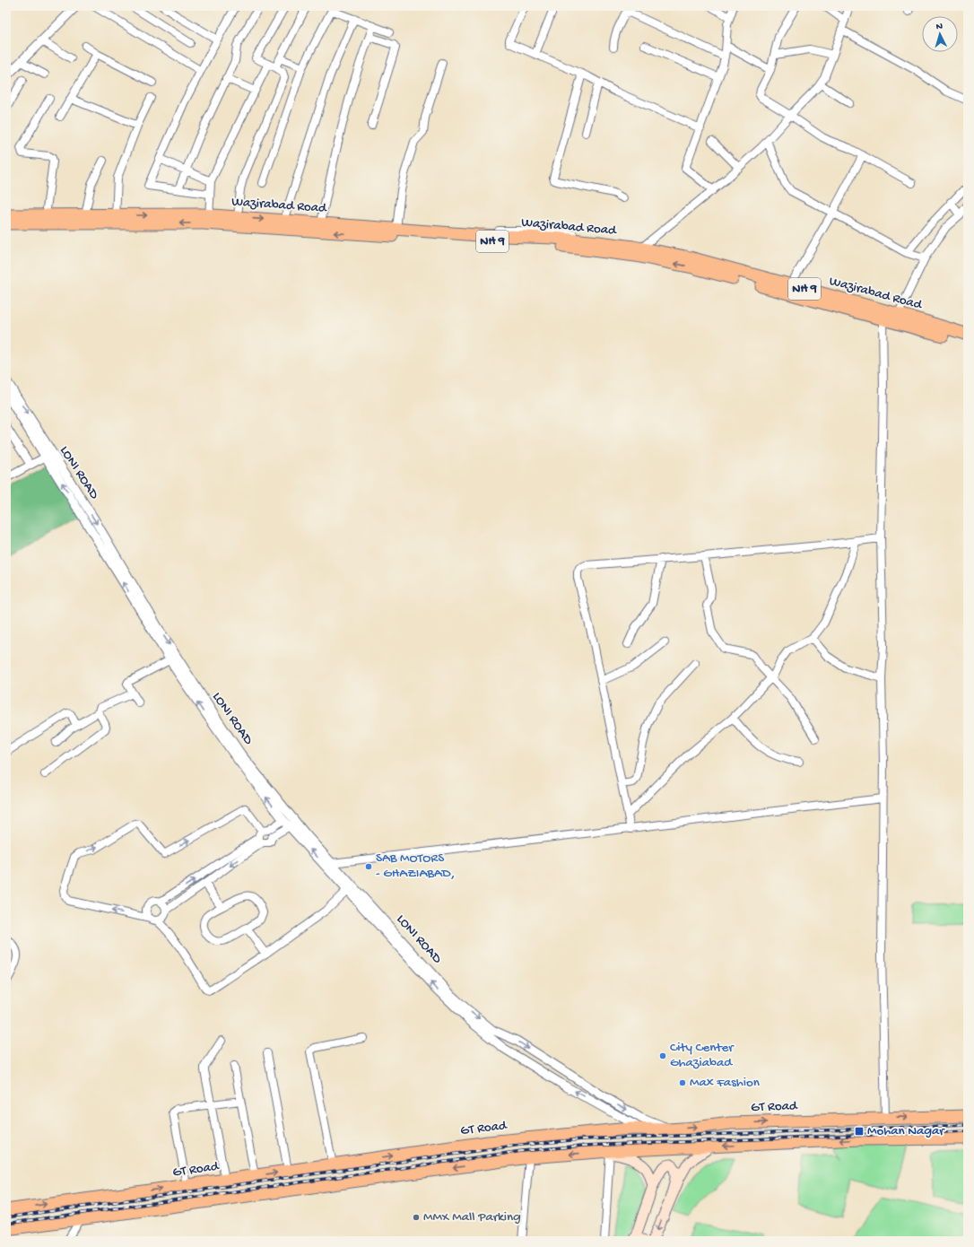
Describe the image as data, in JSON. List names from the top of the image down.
{
  "streets": {
    "highway": ["Wazirabad Road", "NH 9", "GT Road"],
    "street": ["LONI ROAD"]
  },
  "places": {
    "other": [
      "SAB MOTORS - GHAZIABAD,",
      "City Center Ghaziabad",
      "Max Fashion",
      "MMX Mall Parking"
    ],
    "transit": ["Mohan Nagar"]
  },
  "north": "top"
}
